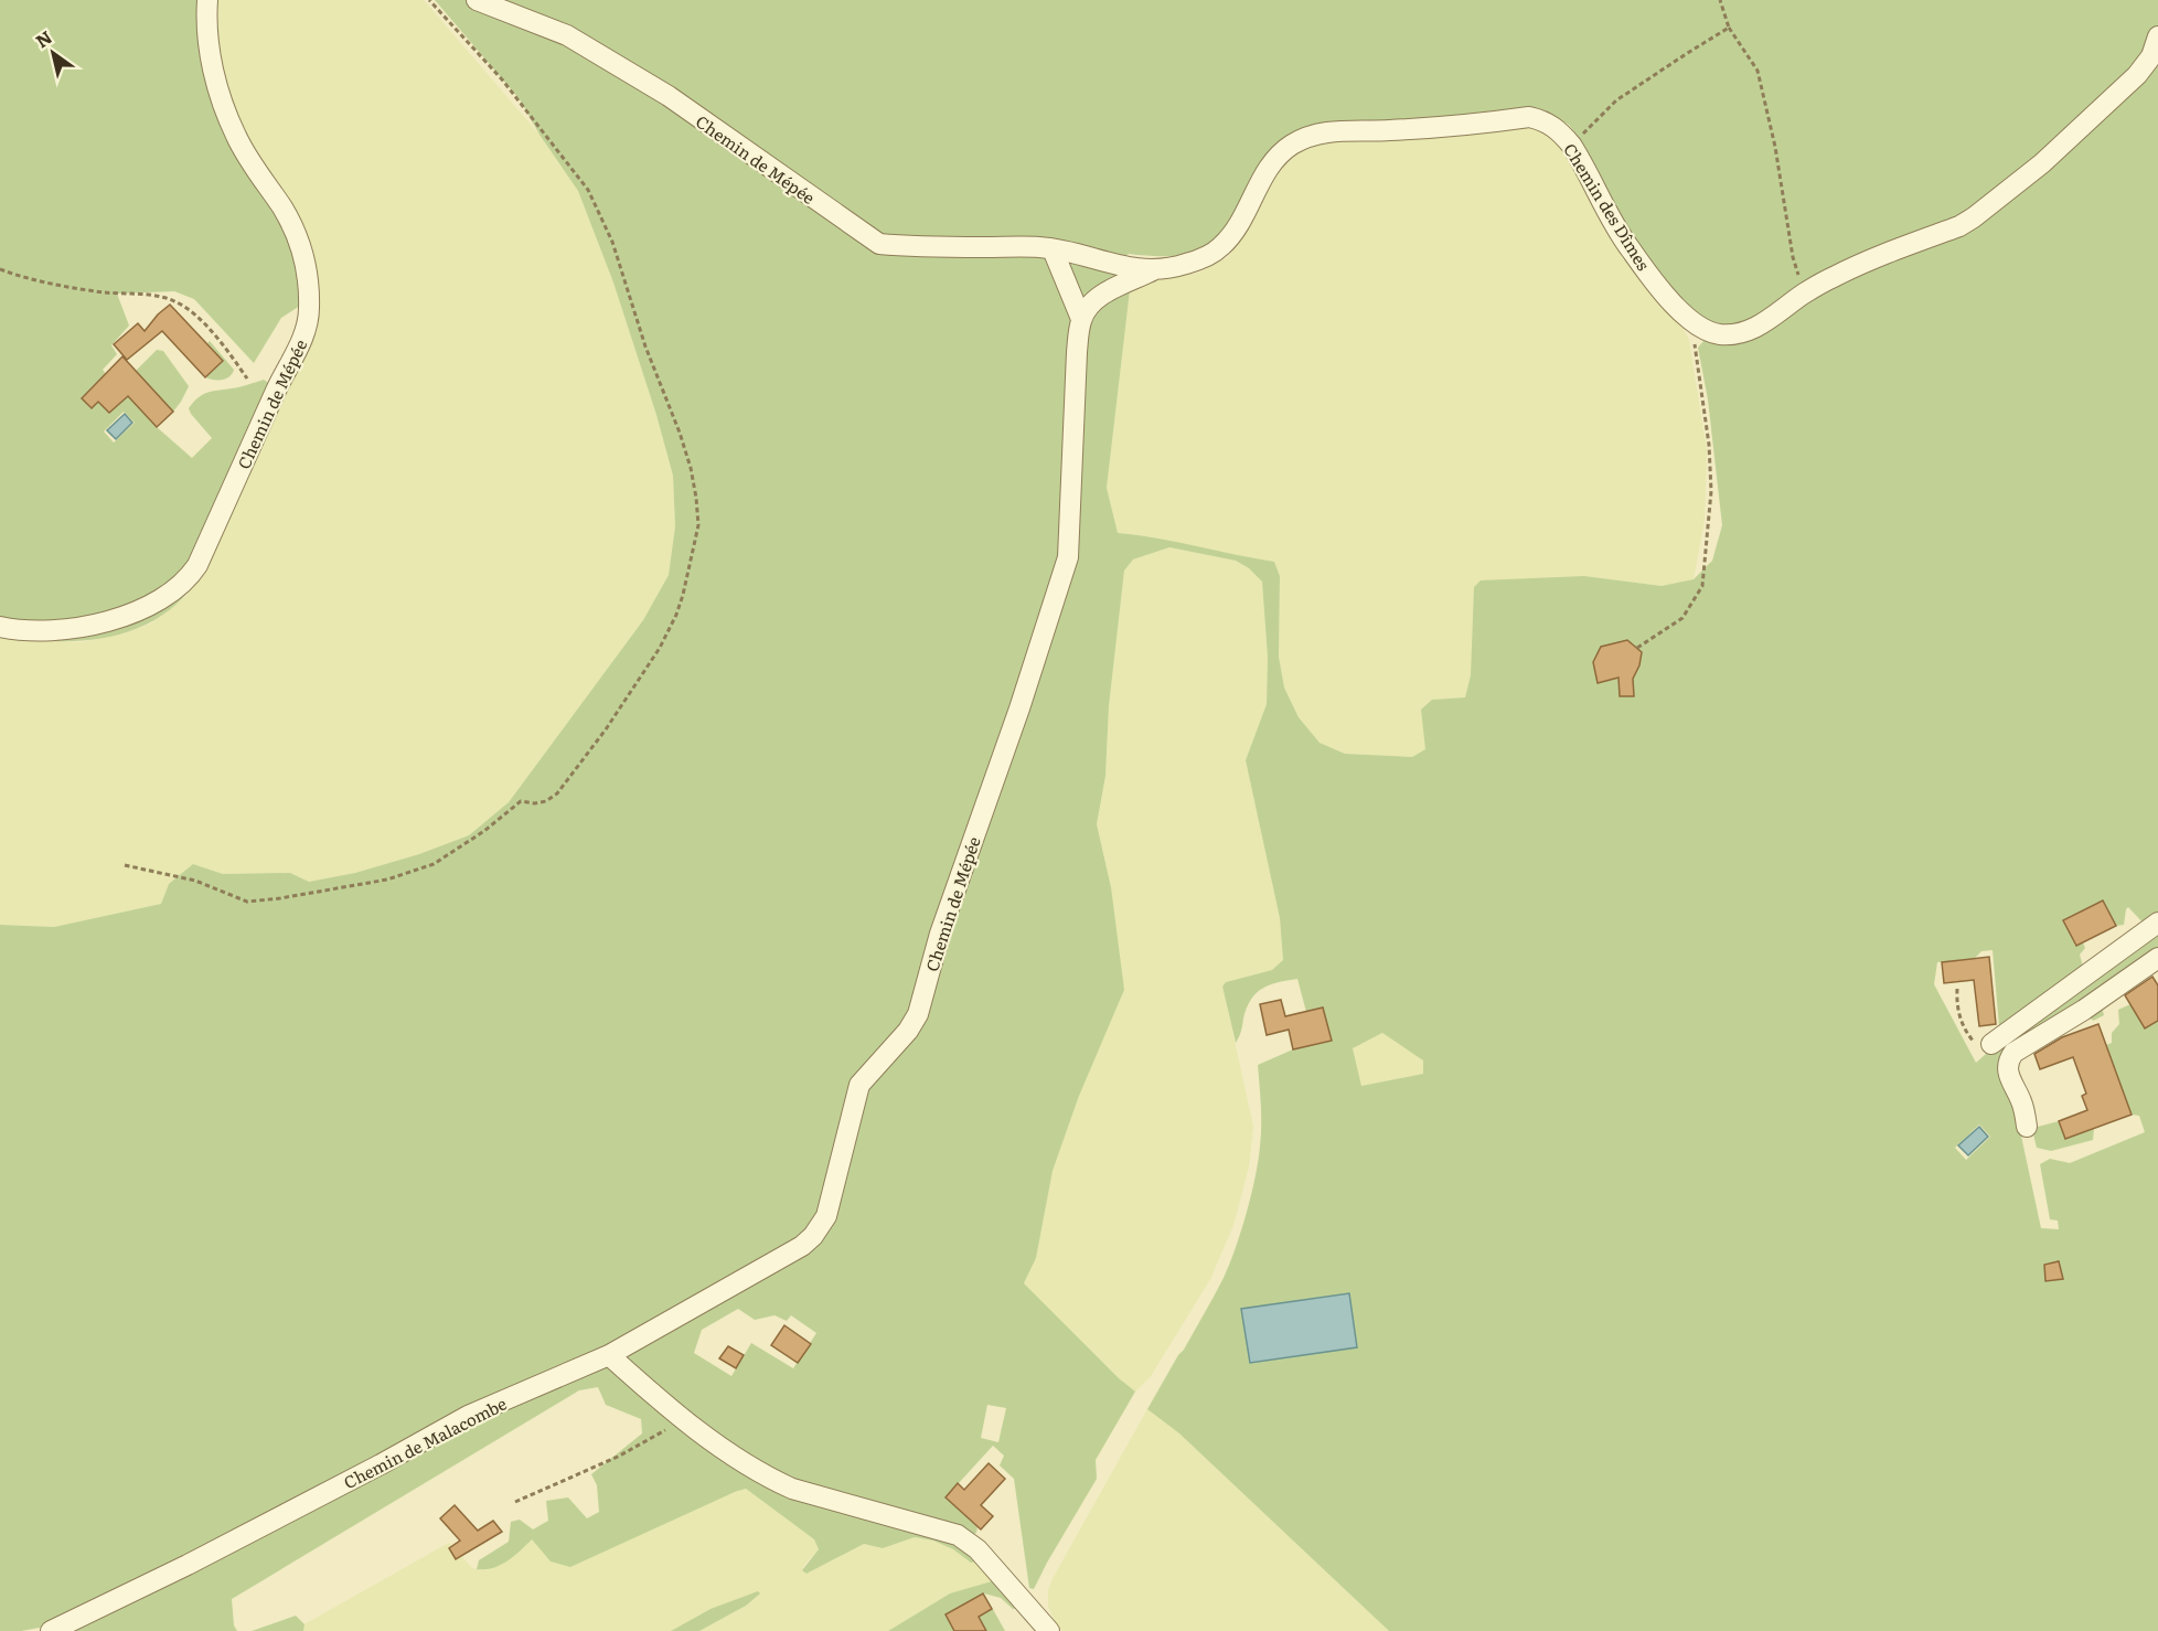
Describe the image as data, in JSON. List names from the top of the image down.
{
  "streets": {
    "street": ["Chemin de Mépée", "Chemin des Dîmes", "Chemin de Malacombe"]
  },
  "crossings": [
    ["Chemin de Mépée", "Chemin des Dîmes"],
    ["Chemin de Mépée", "Chemin de Malacombe"]
  ],
  "north": "top left"
}
